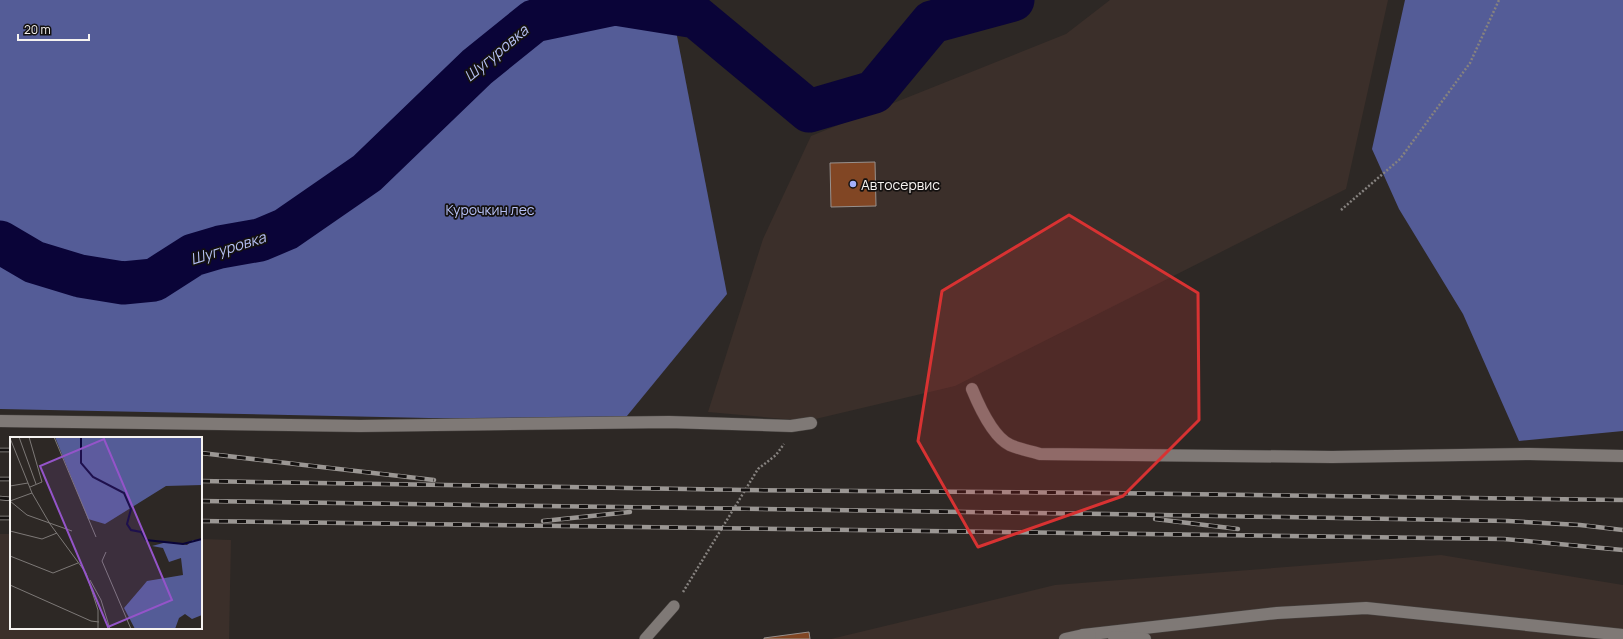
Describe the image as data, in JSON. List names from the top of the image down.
{
  "water": ["Шугуровка"],
  "parks": ["Курочкин лес"],
  "places": ["Автосервис"],
  "scale_bar": "20 m"
}
